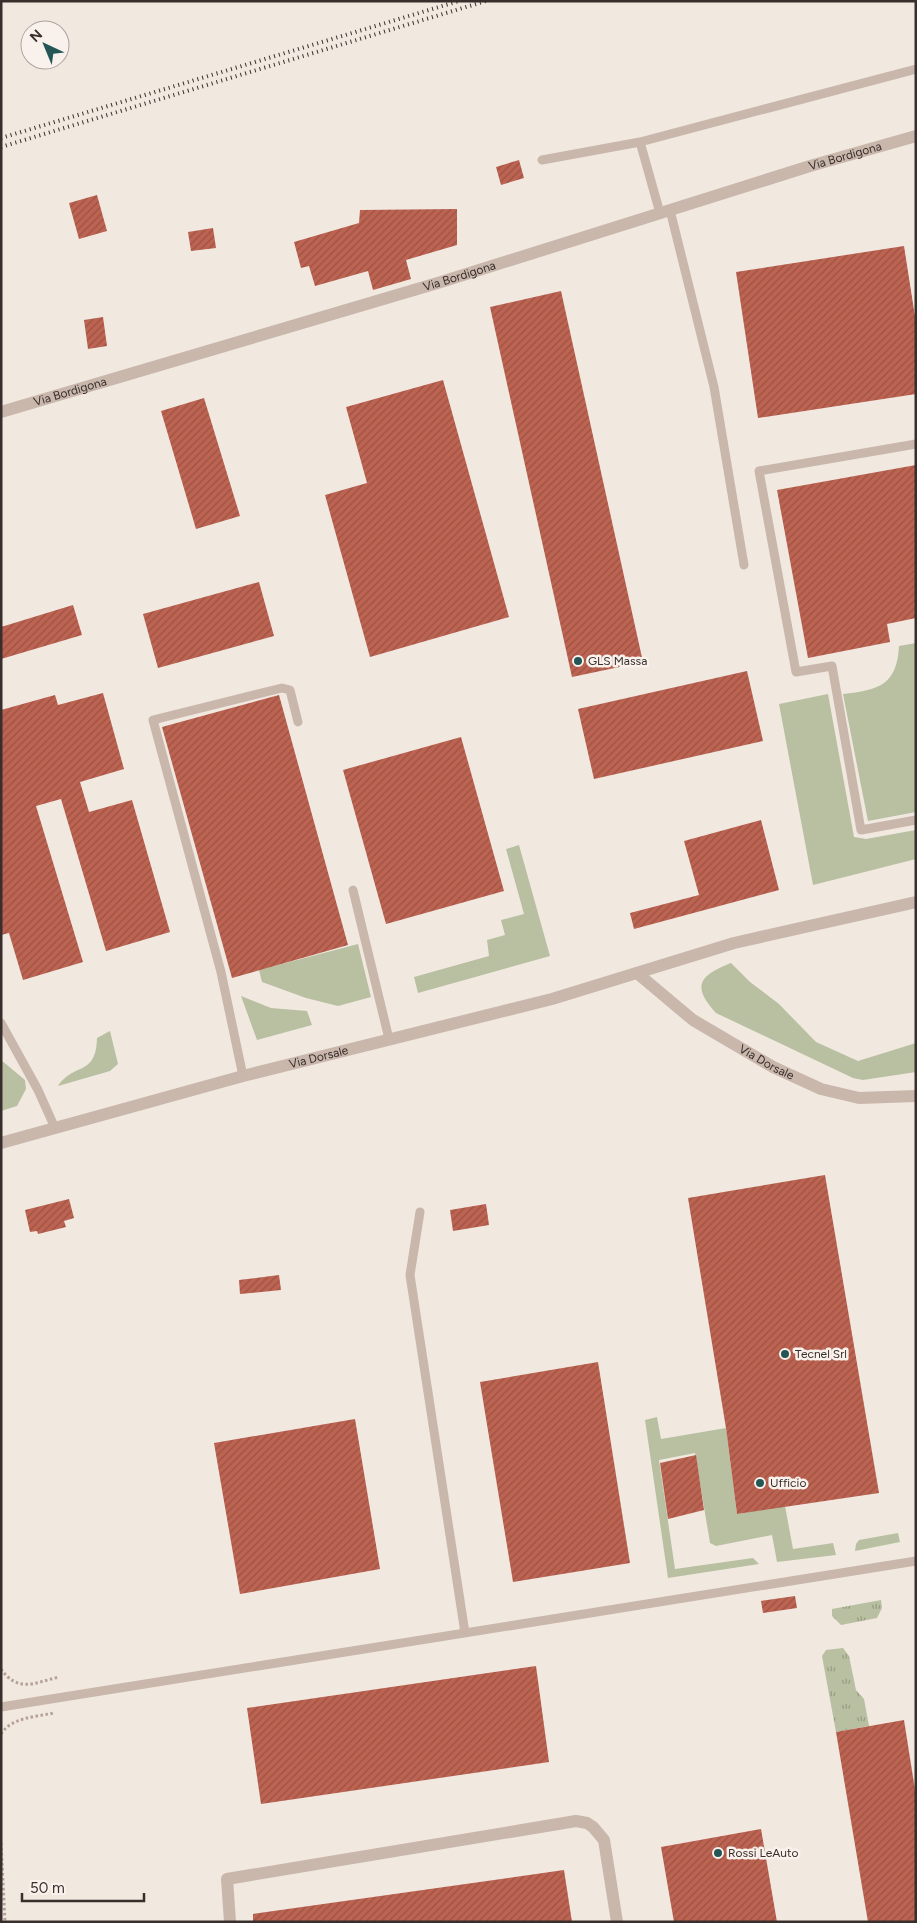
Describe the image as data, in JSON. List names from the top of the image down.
{
  "streets": {
    "street": ["Via Bordigona", "Via Dorsale"]
  },
  "places": [
    "GLS Massa",
    "Tecnel Srl",
    "Ufficio",
    "Rossi LeAuto"
  ],
  "scale_bar": "50 m",
  "north": "top left"
}
